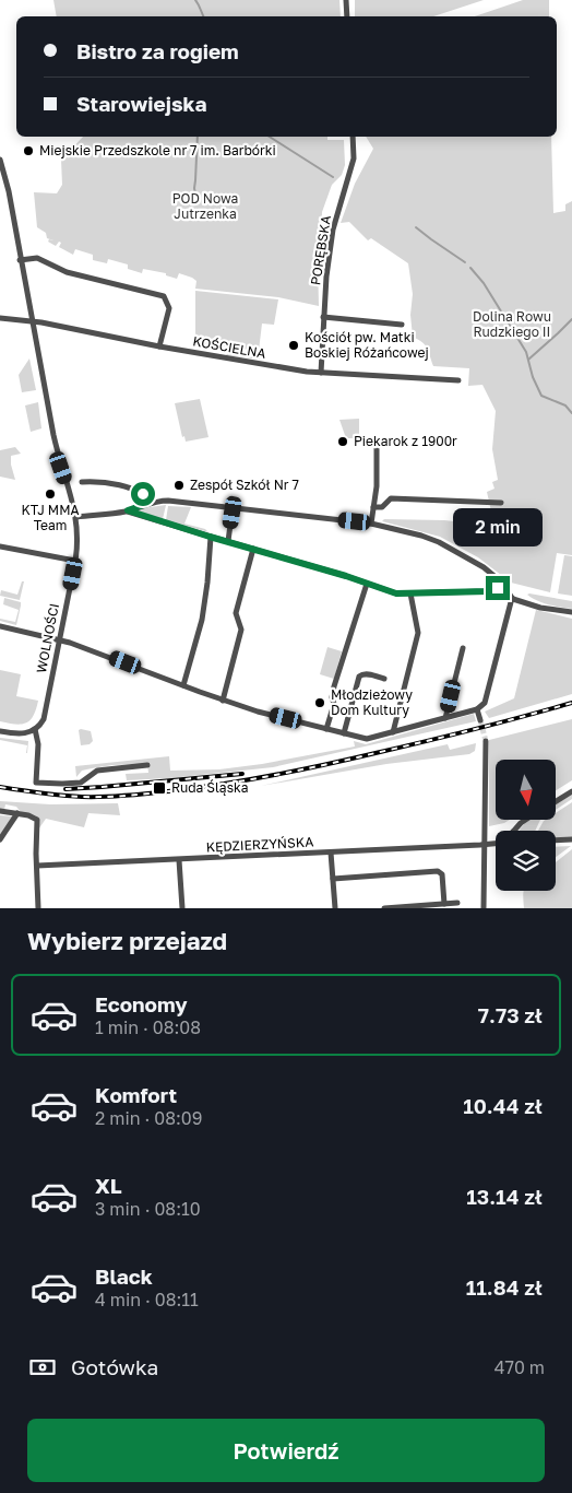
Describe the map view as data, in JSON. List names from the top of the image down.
{
  "streets": {
    "street": [
      "PORĘBSKA",
      "KOŚCIELNA",
      "WOLNOŚCI",
      "KĘDZIERZYŃSKA"
    ]
  },
  "crossings": [
    ["PORĘBSKA", "KOŚCIELNA"],
    ["KOŚCIELNA", "WOLNOŚCI"]
  ],
  "parks": ["POD Nowa Jutrzenka", "Dolina Rowu Rudzkiego II"],
  "places": {
    "other": [
      "Miejskie Przedszkole nr 7 im. Barbórki",
      "Kościół pw. Matki Boskiej Różańcowej",
      "Piekarok z 1900r",
      "Zespół Szkół Nr 7",
      "KTJ MMA Team",
      "Młodzieżowy Dom Kultury"
    ],
    "transit": ["Ruda Śląska"]
  },
  "north": "bottom",
  "page": {
    "banner": ["Bistro za rogiem", "Starowiejska"],
    "bubble": "2 min",
    "heading": "Wybierz przejazd",
    "list": [
      {
        "name": "Economy",
        "note": "1 min · 08:08",
        "value": "7.73 zł"
      },
      {
        "name": "Komfort",
        "note": "2 min · 08:09",
        "value": "10.44 zł"
      },
      {
        "name": "XL",
        "note": "3 min · 08:10",
        "value": "13.14 zł"
      },
      {
        "name": "Black",
        "note": "4 min · 08:11",
        "value": "11.84 zł"
      }
    ],
    "pay": ["Gotówka", "470 m"],
    "buttons": "Potwierdź"
  }
}
